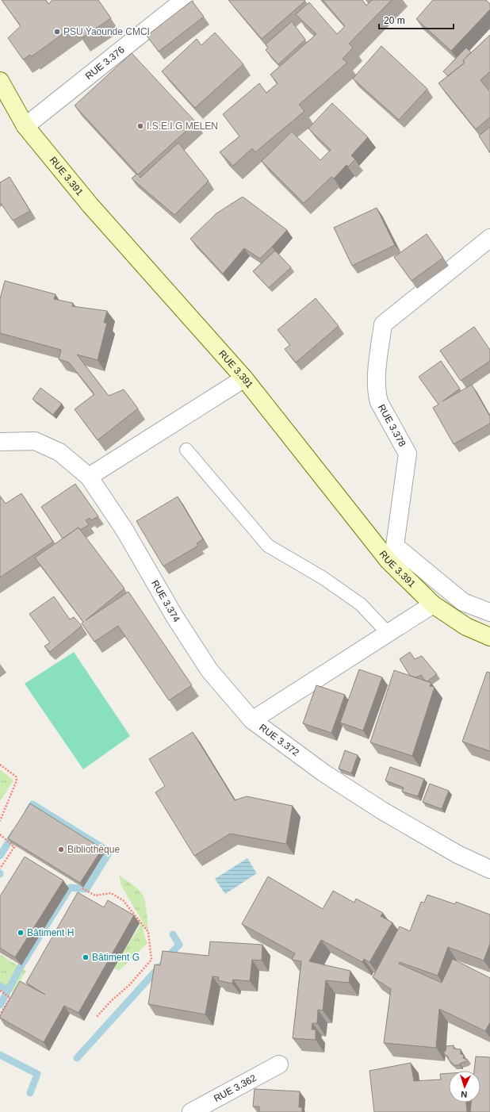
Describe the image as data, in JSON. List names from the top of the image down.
{
  "streets": {
    "main road": ["RUE 3.391"],
    "street": [
      "RUE 3.376",
      "RUE 3.378",
      "RUE 3.374",
      "RUE 3.372",
      "RUE 3.362"
    ]
  },
  "crossings": [
    ["RUE 3.376", "RUE 3.391"],
    ["RUE 3.391", "RUE 3.372"],
    ["RUE 3.374", "RUE 3.372"]
  ],
  "places": [
    "PSU Yaounde CMCI",
    "I.S.E.I.G MELEN",
    "Bibliothèque",
    "Bâtiment H",
    "Bâtiment G"
  ],
  "scale_bar": "20 m",
  "north": "bottom"
}
